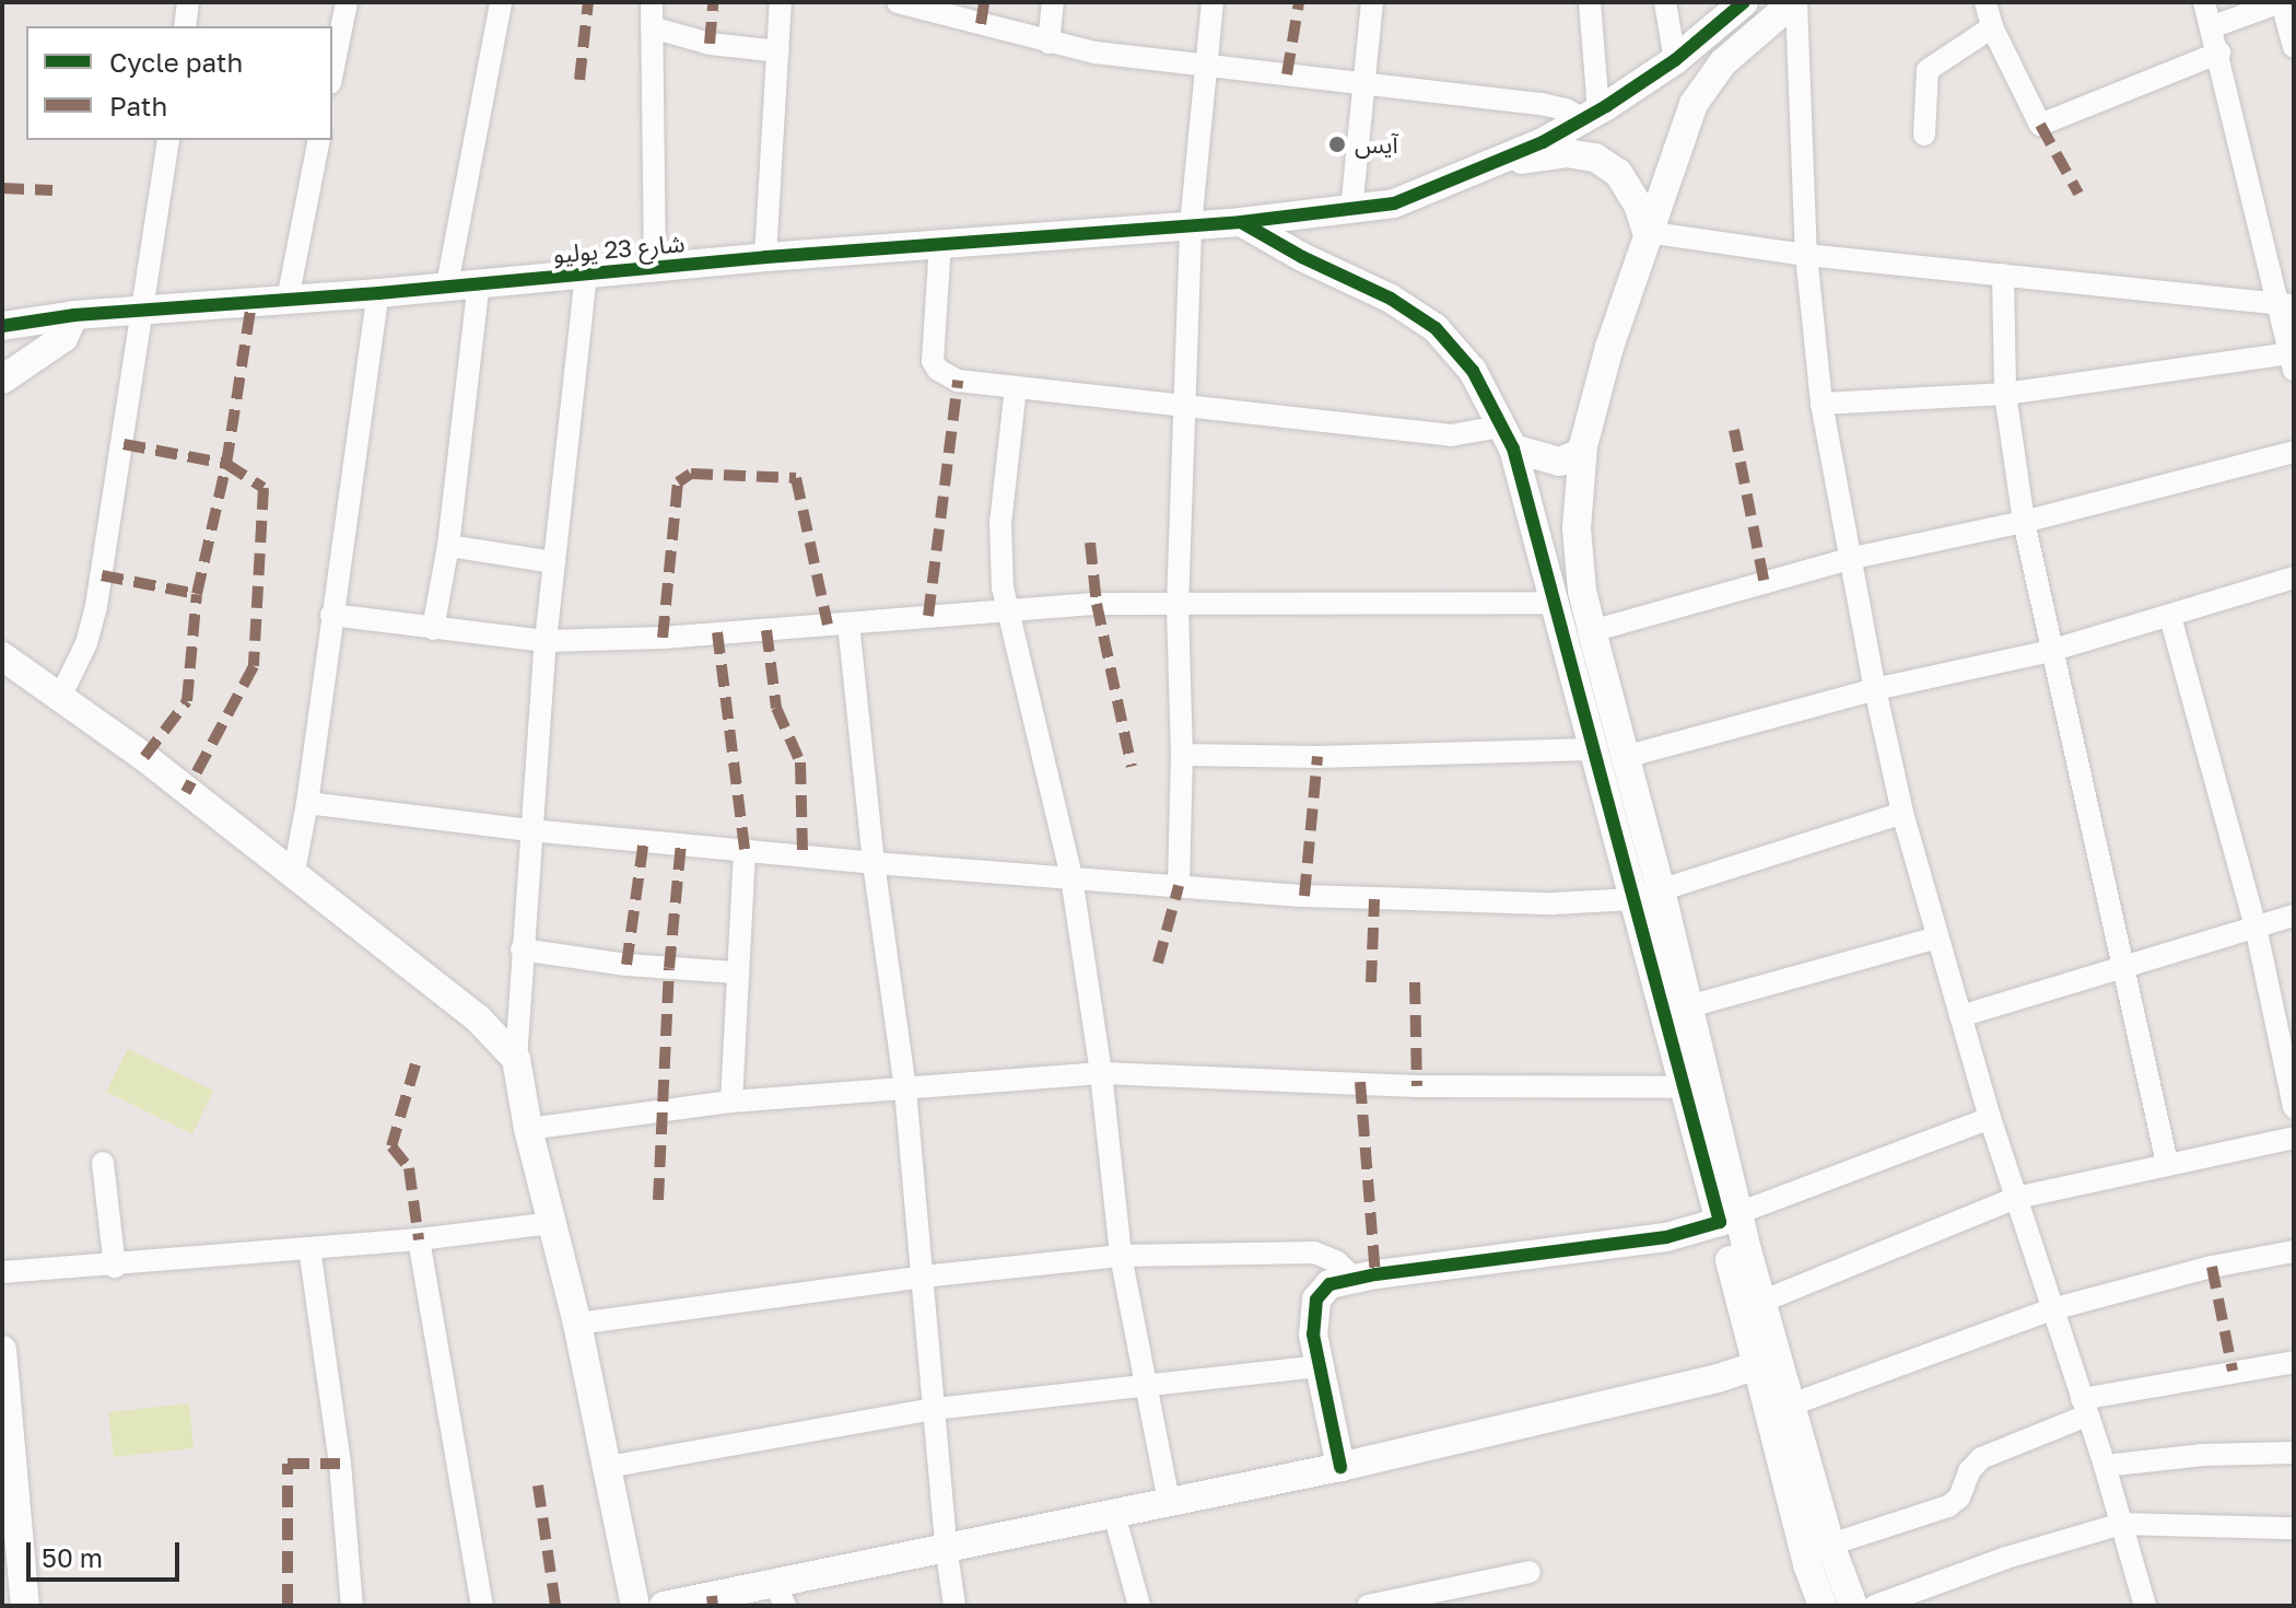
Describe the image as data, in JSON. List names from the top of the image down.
{
  "streets": {
    "street": ["شارع 23 يوليو"]
  },
  "places": ["آيس"],
  "legend": ["Cycle path", "Path"],
  "scale_bar": "50 m"
}
